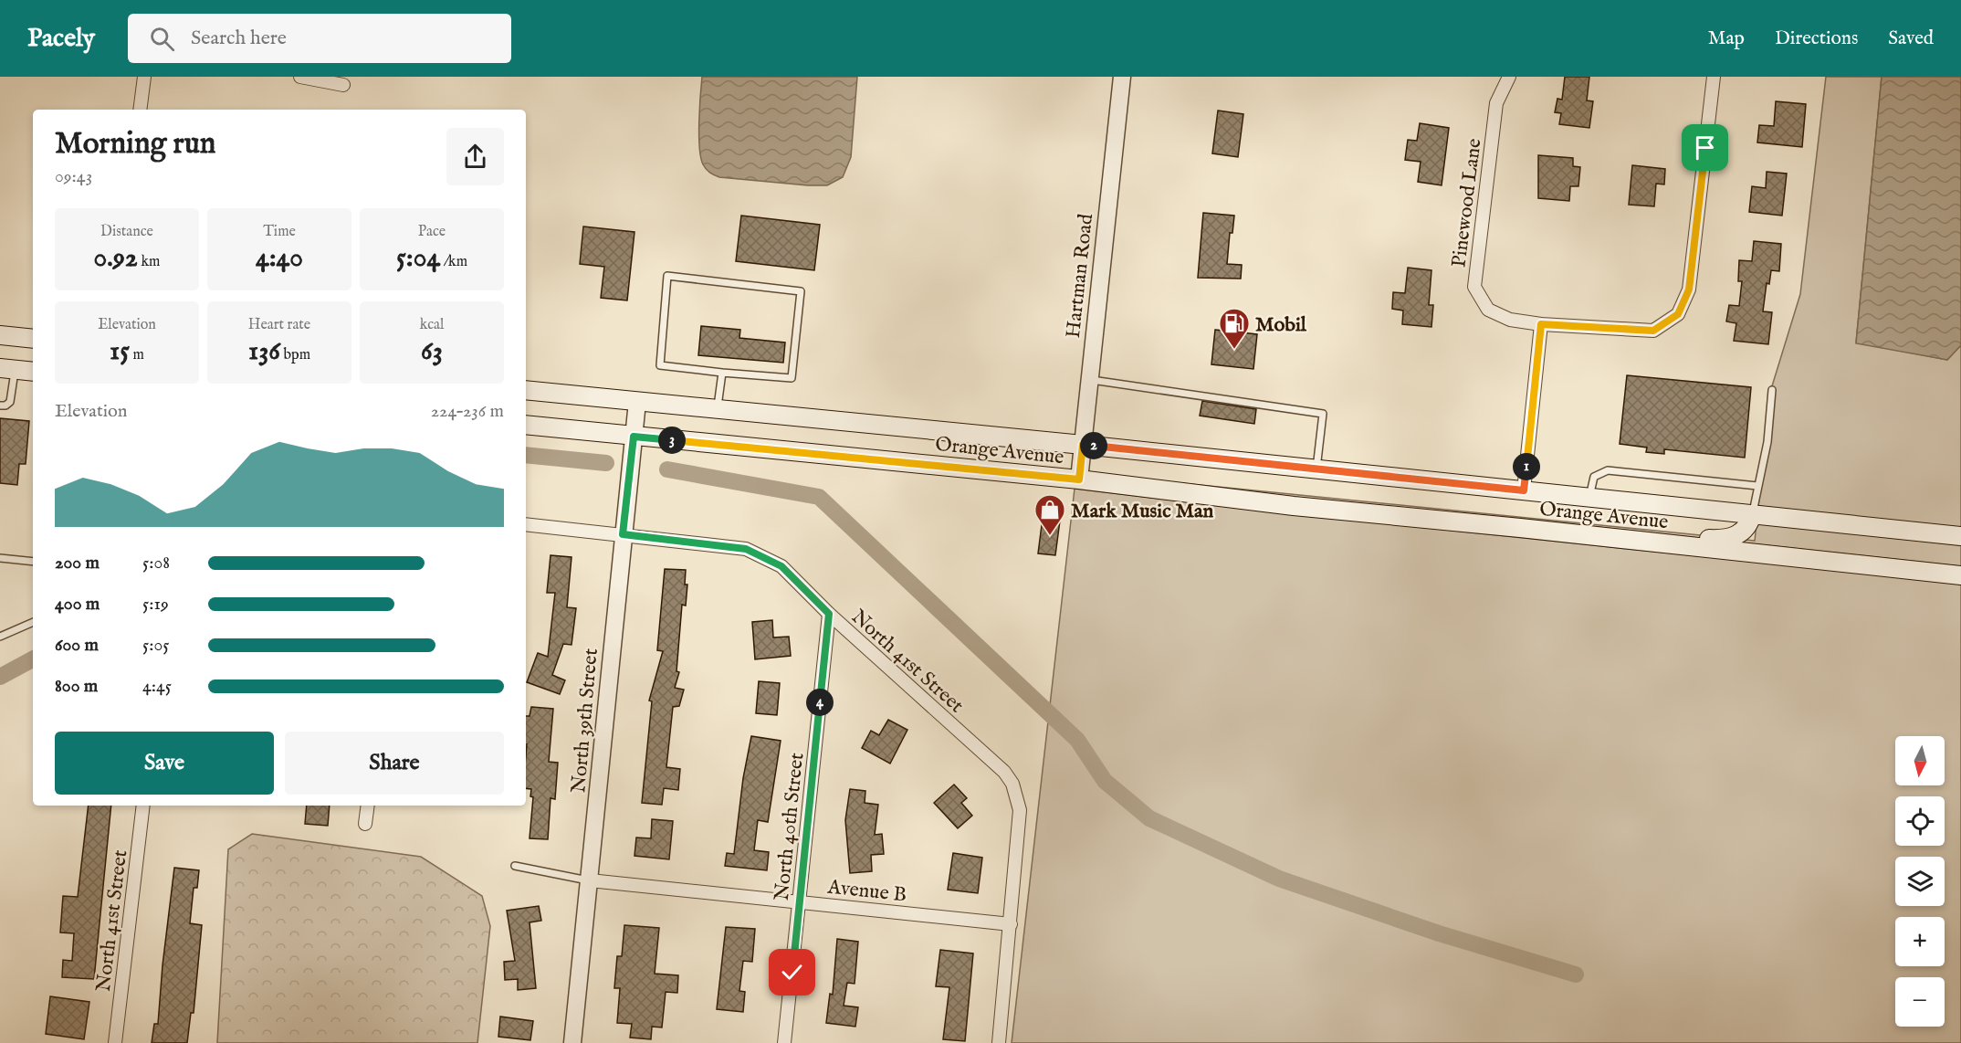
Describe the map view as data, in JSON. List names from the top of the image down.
{
  "streets": {
    "main road": ["Orange Avenue"],
    "street": [
      "Pinewood Lane",
      "Hartman Road",
      "North 41st Street",
      "North 39th Street",
      "North 40th Street",
      "Avenue B"
    ]
  },
  "crossings": [
    ["Hartman Road", "Orange Avenue"],
    ["Orange Avenue", "North 39th Street"],
    ["North 41st Street", "North 39th Street"],
    ["North 41st Street", "North 40th Street"],
    ["North 41st Street", "Avenue B"],
    ["North 39th Street", "Avenue B"],
    ["North 40th Street", "Avenue B"]
  ],
  "places": {
    "fuel station": ["Mobil"],
    "shop": ["Mark Music Man"]
  },
  "north": "bottom",
  "page": {
    "header": "Pacely",
    "search": "Search here",
    "nav": ["Map", "Directions", "Saved"],
    "heading": ["Morning run", "09:43"],
    "stats": [
      ["Distance", "0.92 km"],
      ["Time", "4:40"],
      ["Pace", "5:04 /km"],
      ["Elevation", "15 m"],
      ["Heart rate", "136 bpm"],
      ["kcal", "63"]
    ],
    "chart": ["Elevation", "224–236 m"],
    "pins": [
      "3",
      "2",
      "1",
      "4"
    ],
    "list": [
      {
        "name": "200 m",
        "note": "5:08"
      },
      {
        "name": "400 m",
        "note": "5:19"
      },
      {
        "name": "600 m",
        "note": "5:05"
      },
      {
        "name": "800 m",
        "note": "4:45"
      }
    ],
    "buttons": ["Save", "Share"],
    "map_buttons": ["+", "−"]
  }
}
